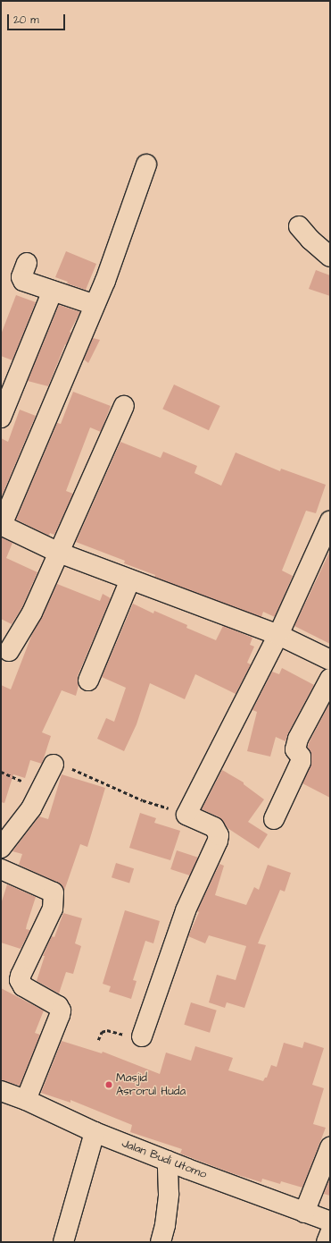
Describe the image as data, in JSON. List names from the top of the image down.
{
  "streets": {
    "street": ["Jalan Budi Utomo"]
  },
  "places": ["Masjid Asrorul Huda"],
  "scale_bar": "20 m"
}
